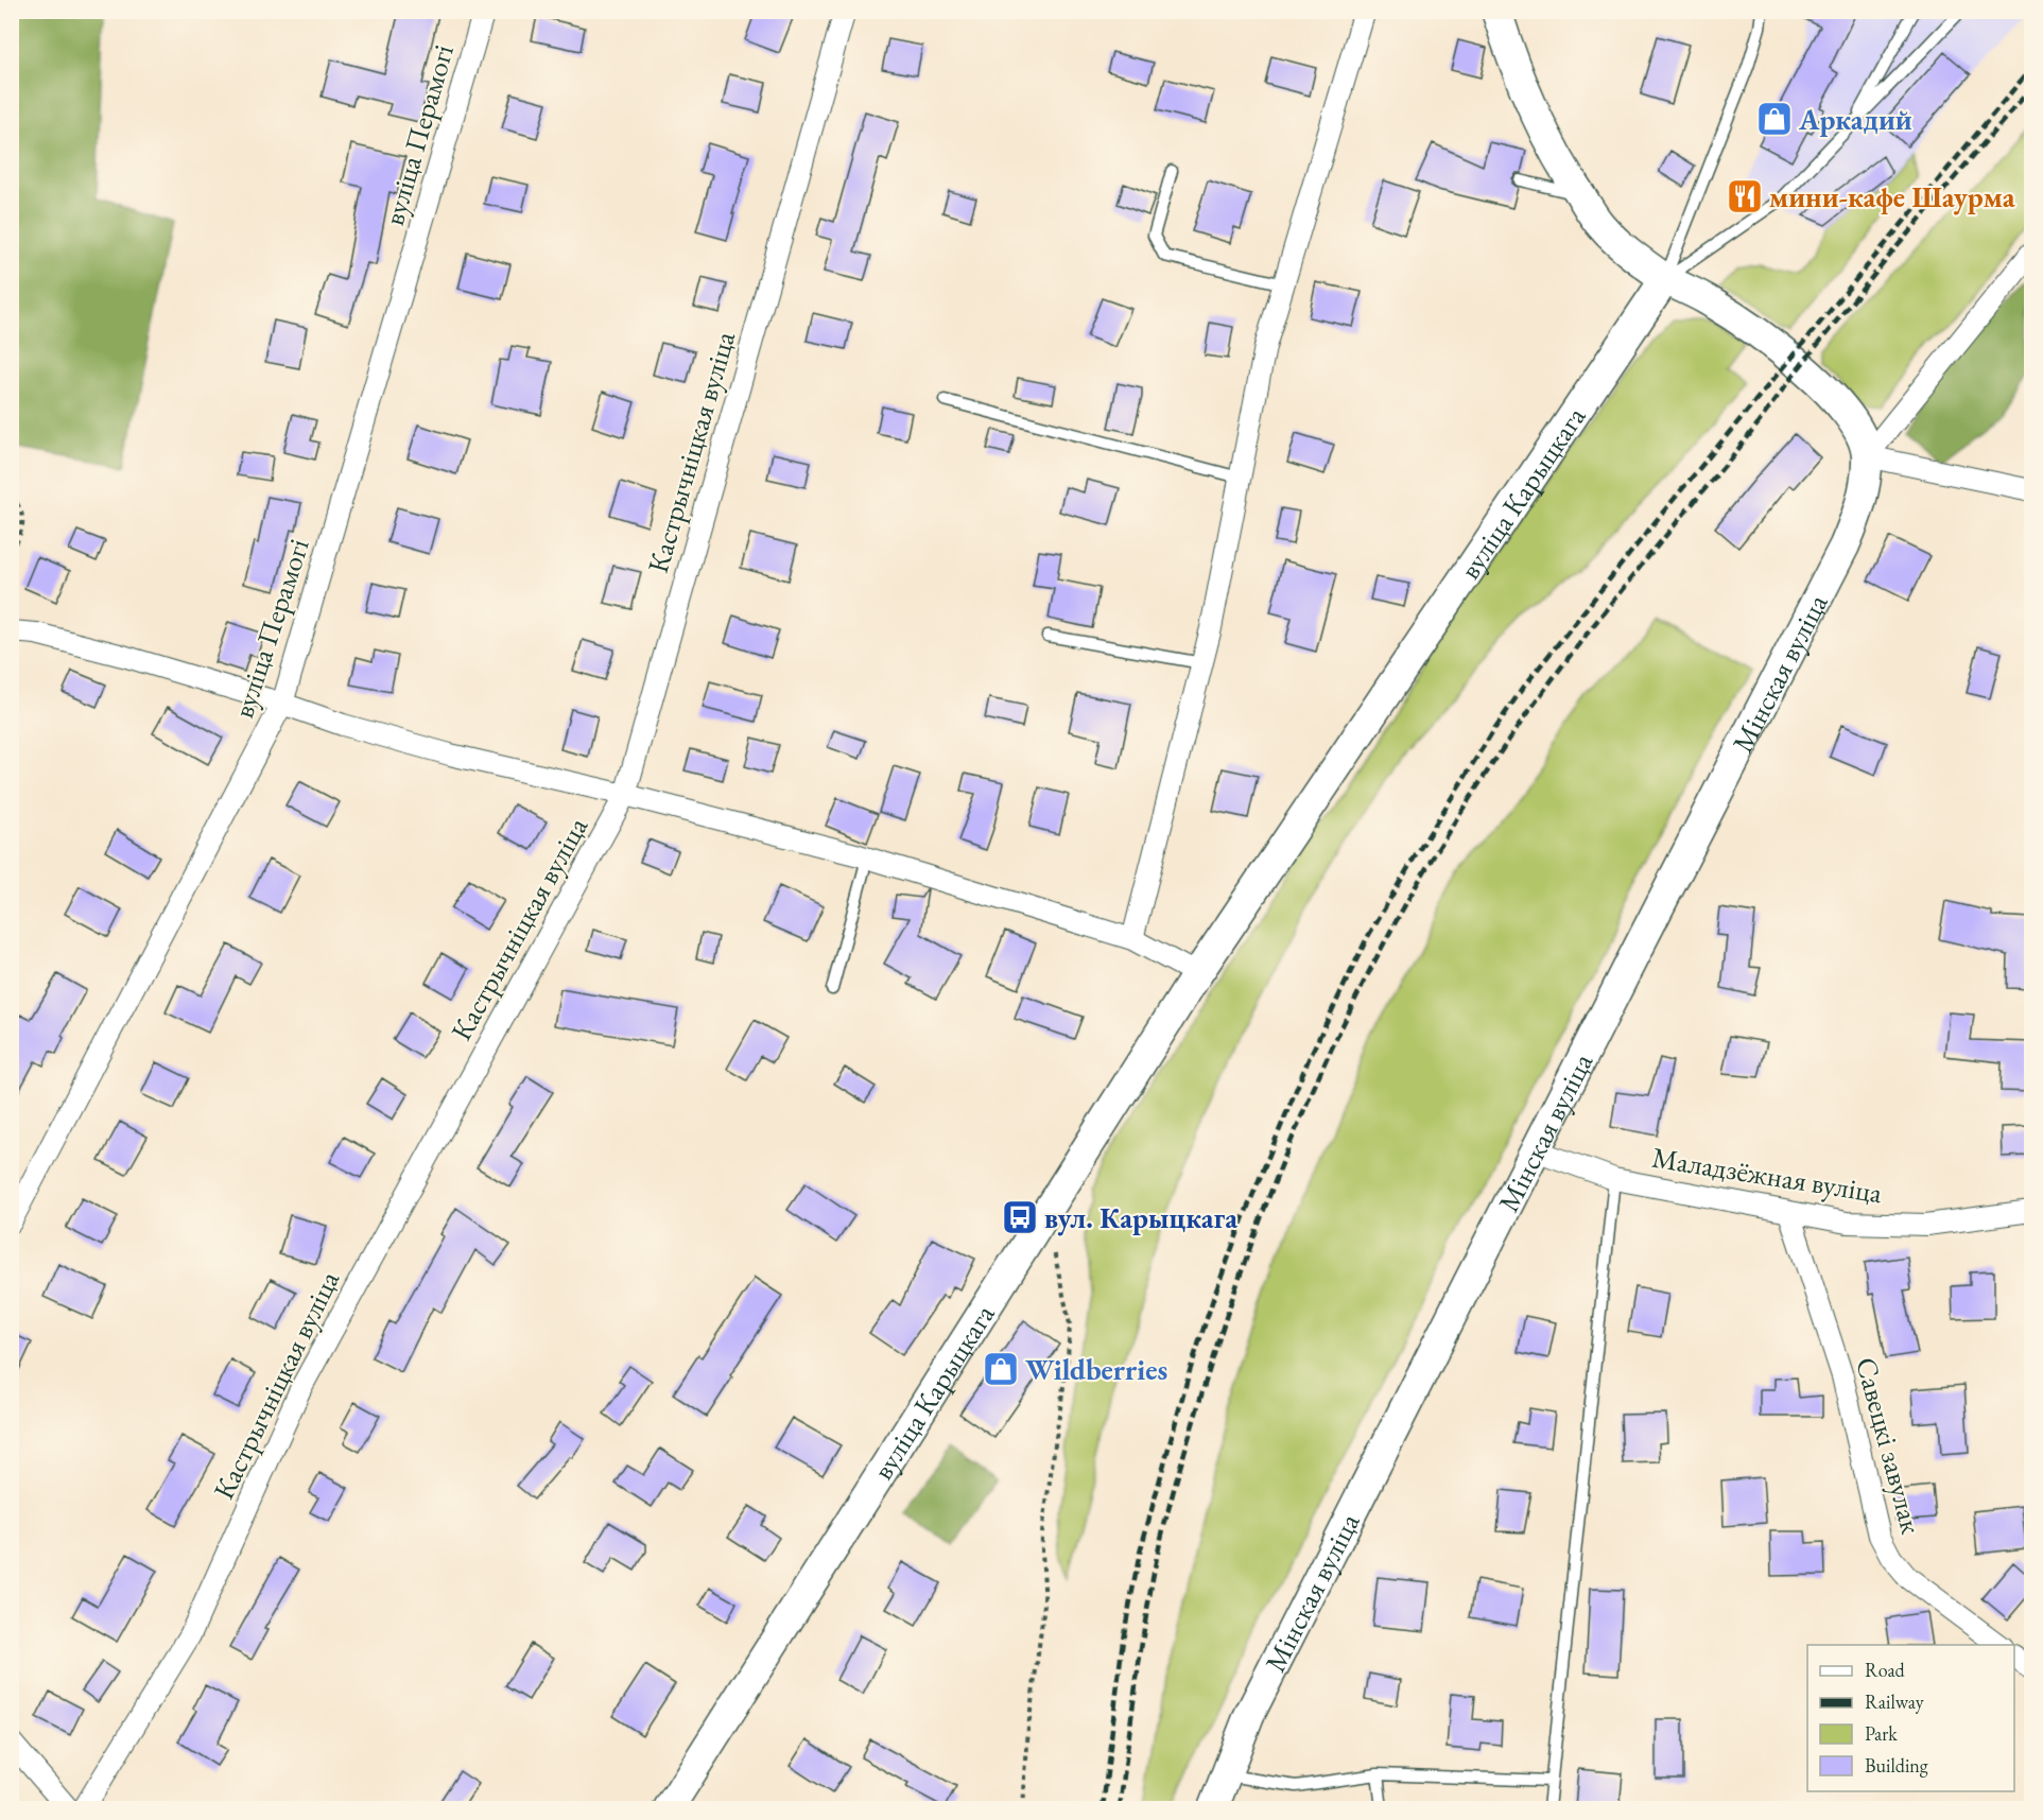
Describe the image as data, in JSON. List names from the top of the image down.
{
  "streets": {
    "street": [
      "вуліца Перамогі",
      "Кастрычніцкая вуліца",
      "вуліца Карыцкага",
      "Мінская вуліца",
      "Маладзёжная вуліца",
      "Савецкі завулак"
    ]
  },
  "crossings": [
    ["Мінская вуліца", "Маладзёжная вуліца"],
    ["Маладзёжная вуліца", "Савецкі завулак"]
  ],
  "places": {
    "shop": ["Аркадий", "Wildberries"],
    "restaurant": ["мини-кафе Шаурма"],
    "bus stop": ["вул. Карыцкага"]
  },
  "legend": [
    "Road",
    "Railway",
    "Park",
    "Building"
  ]
}
